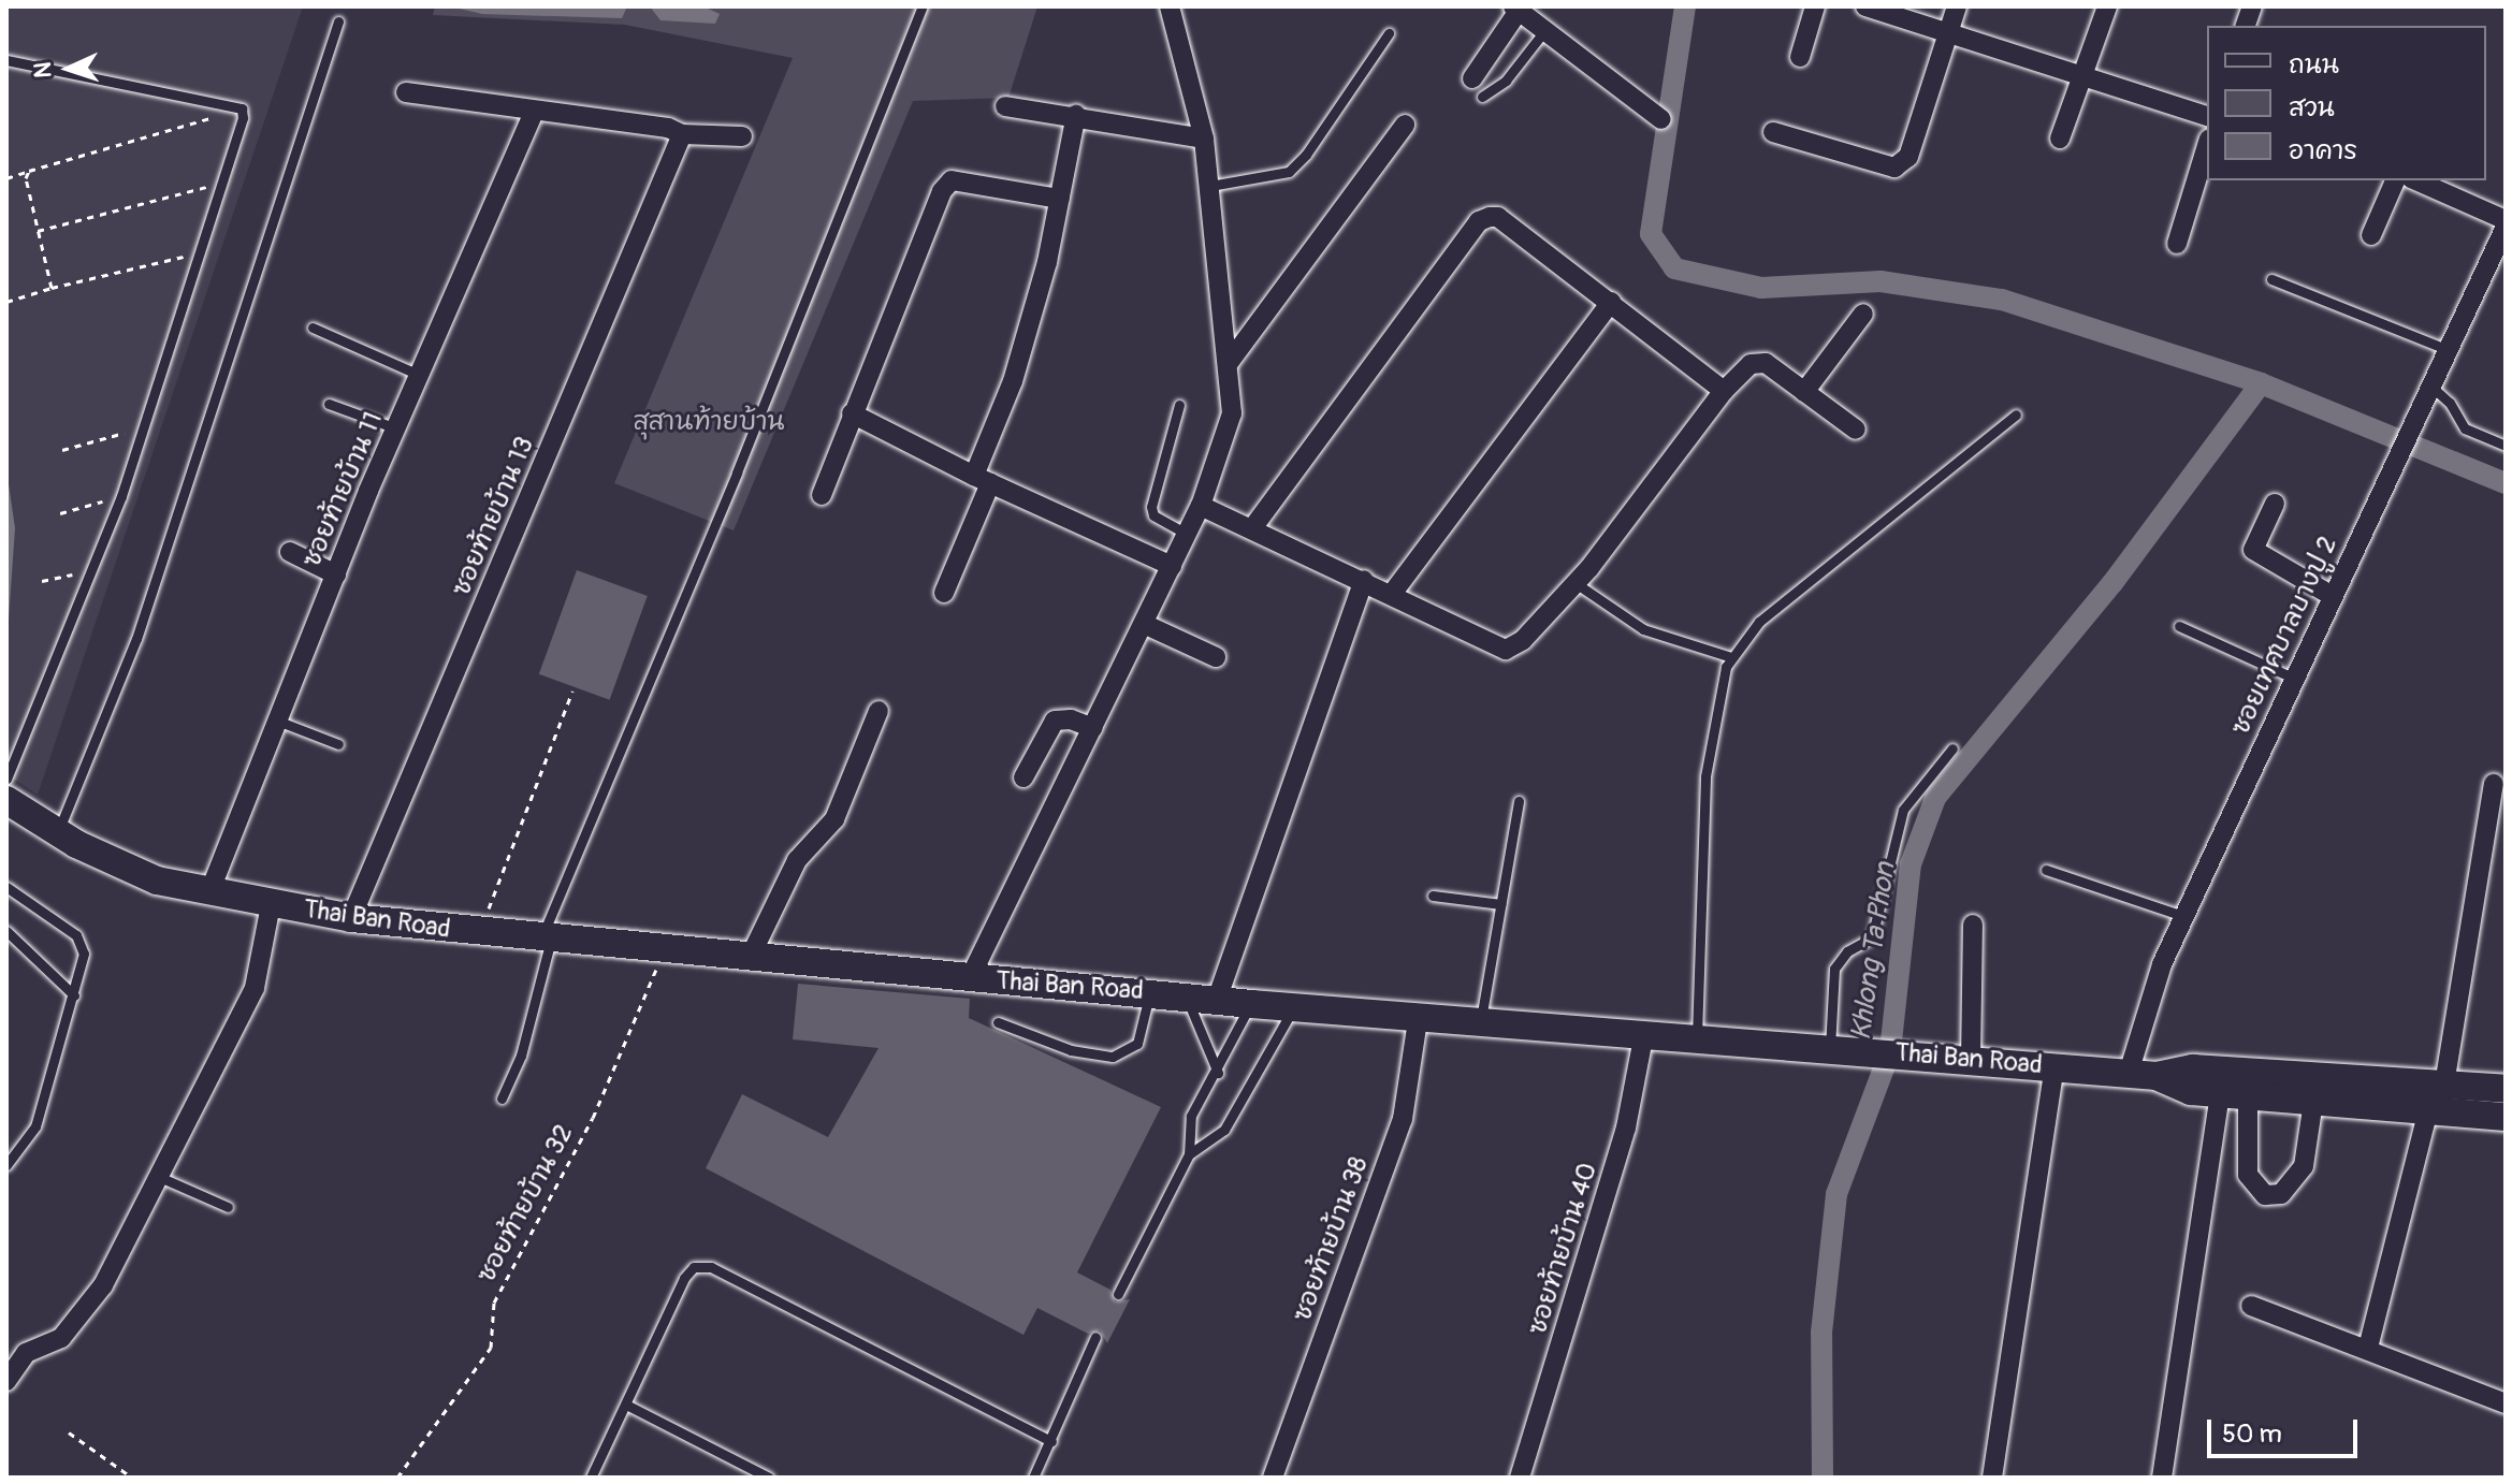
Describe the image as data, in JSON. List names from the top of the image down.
{
  "streets": {
    "street": [
      "ซอยท้ายบ้าน 11",
      "ซอยท้ายบ้าน 13",
      "ซอยเทศบาลบางปู 2",
      "Thai Ban Road",
      "ซอยท้ายบ้าน 38",
      "ซอยท้ายบ้าน 40"
    ],
    "path": ["ซอยท้ายบ้าน 32"]
  },
  "crossings": [
    ["ซอยท้ายบ้าน 11", "Thai Ban Road"],
    ["ซอยท้ายบ้าน 13", "Thai Ban Road"],
    ["ซอยเทศบาลบางปู 2", "Thai Ban Road"],
    ["Thai Ban Road", "ซอยท้ายบ้าน 38"],
    ["Thai Ban Road", "ซอยท้ายบ้าน 40"]
  ],
  "water": ["Khlong Ta Phon"],
  "parks": ["สุสานท้ายบ้าน"],
  "legend": ["ถนน", "สวน", "อาคาร"],
  "scale_bar": "50 m",
  "north": "left"
}
